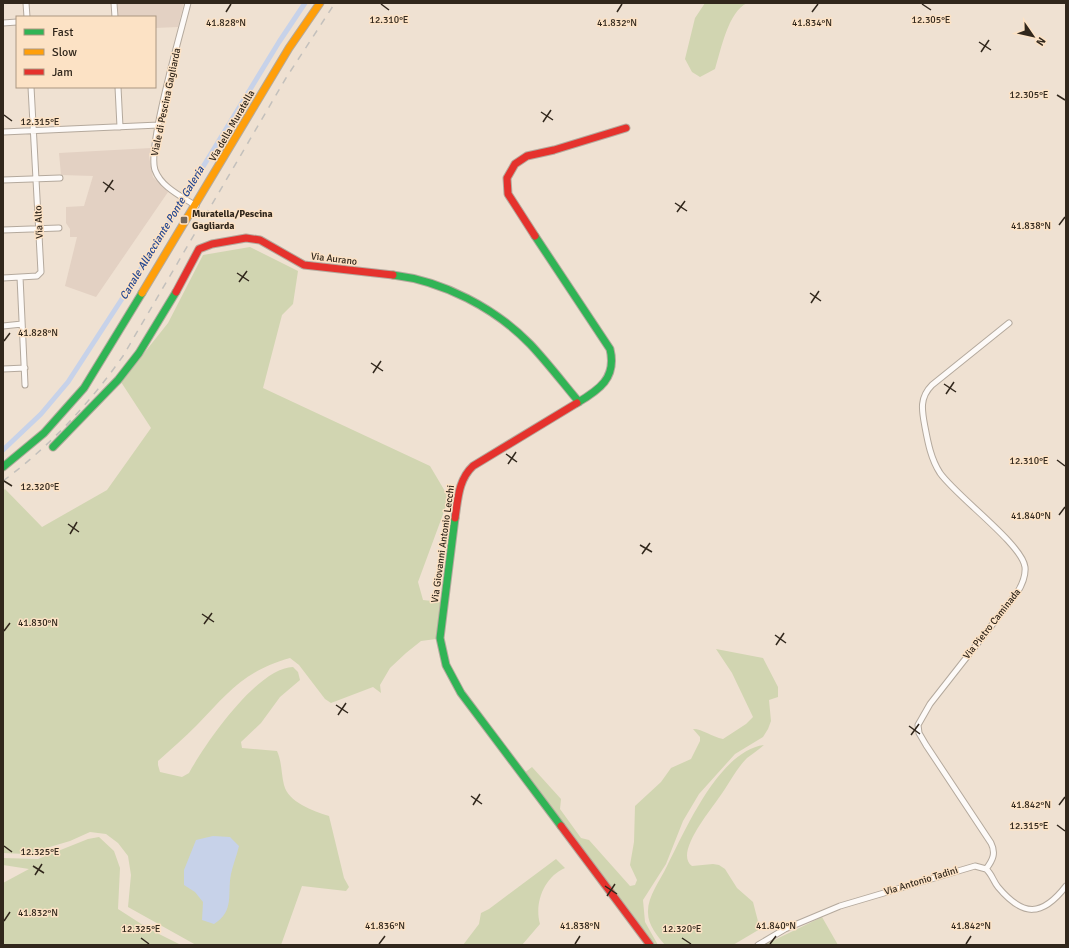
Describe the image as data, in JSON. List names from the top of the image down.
{
  "streets": {
    "street": [
      "Viale di Pescina Gagliarda",
      "Via della Muratella",
      "Via Alto",
      "Via Aurano",
      "Via Giovanni Antonio Lecchi",
      "Via Pietro Caminada",
      "Via Antonio Tadini"
    ]
  },
  "crossings": [
    ["Viale di Pescina Gagliarda", "Via della Muratella"],
    ["Via Aurano", "Via Giovanni Antonio Lecchi"],
    ["Via Pietro Caminada", "Via Antonio Tadini"]
  ],
  "water": ["Canale Allacciante Ponte Galeria"],
  "places": {
    "transit": ["Muratella/Pescina Gagliarda"]
  },
  "legend": ["Fast", "Slow", "Jam"],
  "north": "bottom right",
  "coordinates": [
    "12.310°E",
    "12.305°E",
    "41.828°N",
    "41.832°N",
    "41.834°N",
    "12.315°E",
    "41.838°N",
    "12.320°E",
    "41.840°N",
    "41.830°N",
    "41.842°N",
    "12.325°E",
    "41.836°N"
  ]
}
